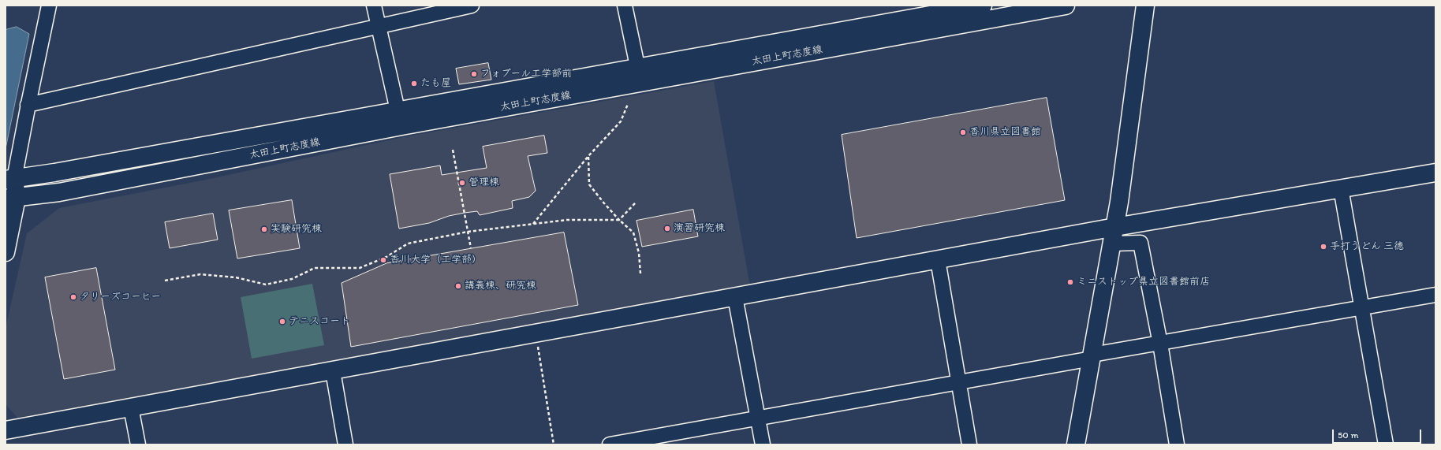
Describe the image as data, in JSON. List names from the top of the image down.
{
  "streets": {
    "street": ["太田上町志度線"]
  },
  "places": [
    "フォブール工学部前",
    "たも屋",
    "香川県立図書館",
    "管理棟",
    "演習研究棟",
    "実験研究棟",
    "手打うどん 三徳",
    "香川大学（工学部）",
    "ミニストップ県立図書館前店",
    "講義棟、研究棟",
    "タリーズコーヒー",
    "テニスコート"
  ],
  "scale_bar": "50 m"
}
